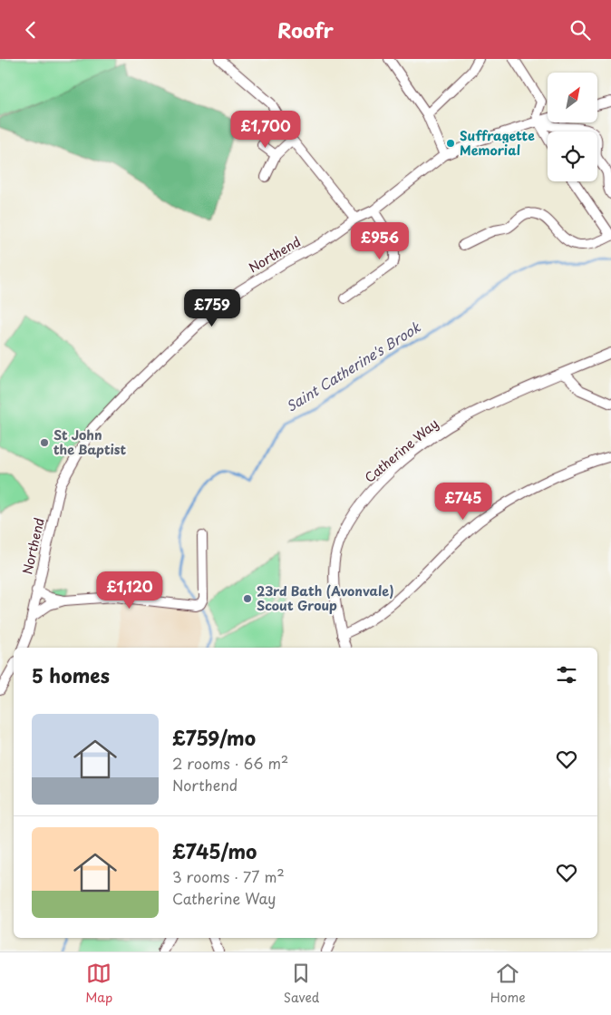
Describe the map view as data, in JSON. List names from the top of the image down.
{
  "streets": {
    "street": ["Northend", "Catherine Way"]
  },
  "water": ["Saint Catherine's Brook"],
  "places": ["Suffragette Memorial", "St John the Baptist", "23rd Bath (Avonvale) Scout Group"],
  "north": "top right",
  "page": {
    "header": "Roofr",
    "price": [
      "£1,700",
      "£956",
      "£759",
      "£745",
      "£1,120"
    ],
    "heading": "5 homes",
    "list": [
      {
        "name": "£759/mo",
        "note": "2 rooms · 66 m² · Northend"
      },
      {
        "name": "£745/mo",
        "note": "3 rooms · 77 m² · Catherine Way"
      }
    ],
    "tabs": ["Map", "Saved", "Home"]
  }
}
